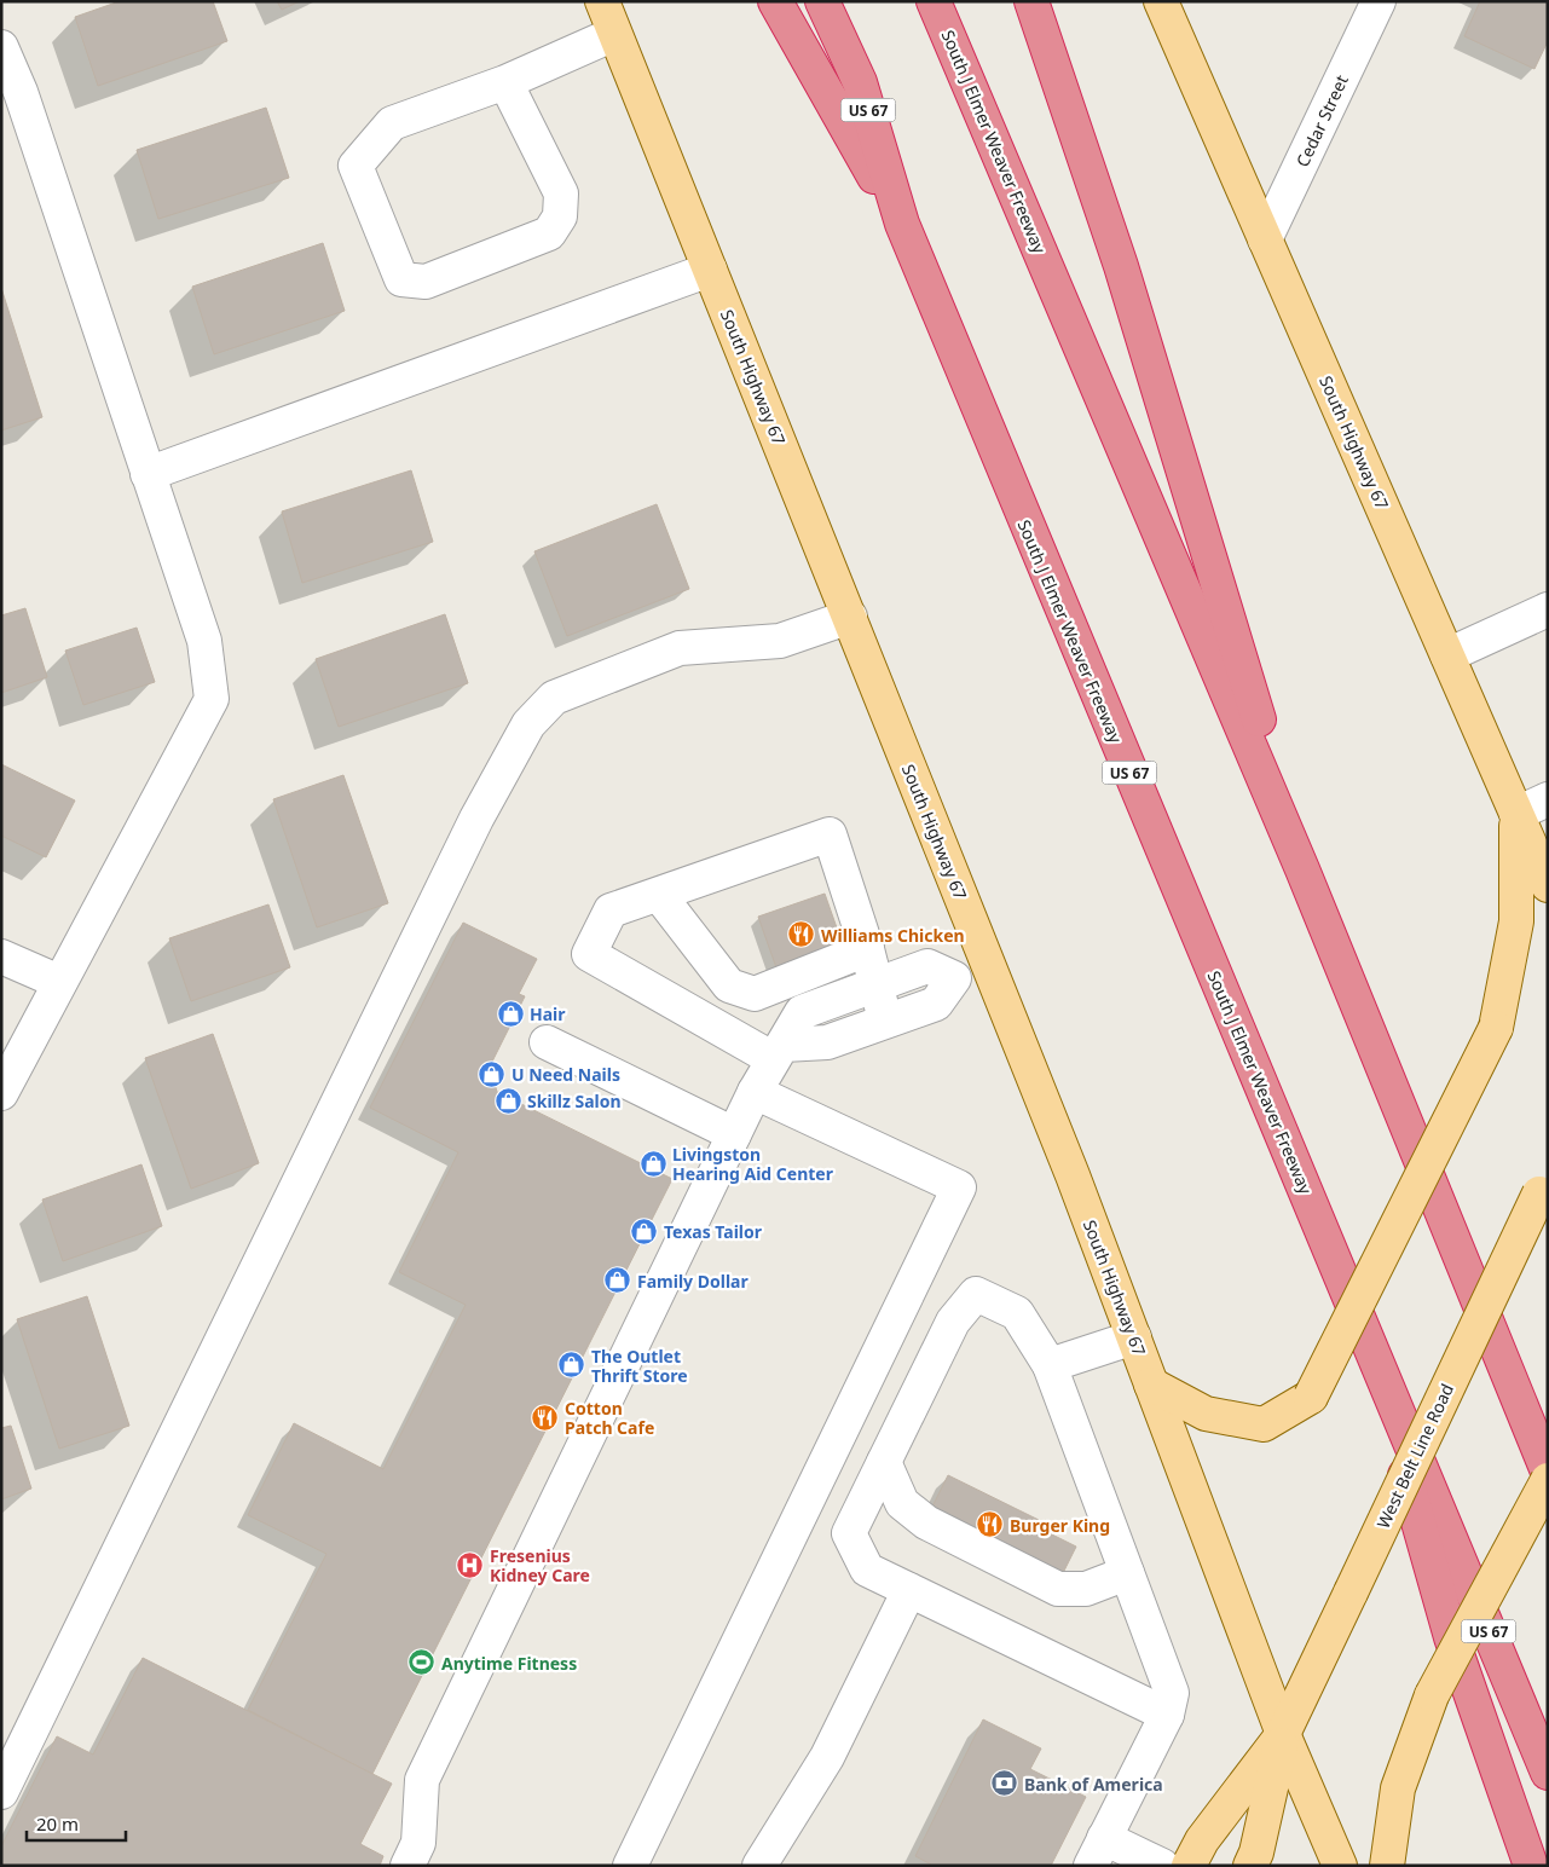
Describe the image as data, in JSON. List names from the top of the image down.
{
  "streets": {
    "highway": ["US 67", "South J Elmer Weaver Freeway"],
    "main road": ["South Highway 67", "West Belt Line Road"],
    "street": ["Cedar Street"]
  },
  "crossings": [
    ["Cedar Street", "South Highway 67"],
    ["South Highway 67", "West Belt Line Road"]
  ],
  "places": {
    "restaurant": ["Williams Chicken", "Cotton Patch Cafe", "Burger King"],
    "shop": [
      "Hair",
      "U Need Nails",
      "Skillz Salon",
      "Livingston Hearing Aid Center",
      "Texas Tailor",
      "Family Dollar",
      "The Outlet Thrift Store"
    ],
    "hospital": ["Fresenius Kidney Care"],
    "sports": ["Anytime Fitness"],
    "bank": ["Bank of America"]
  },
  "scale_bar": "20 m"
}
